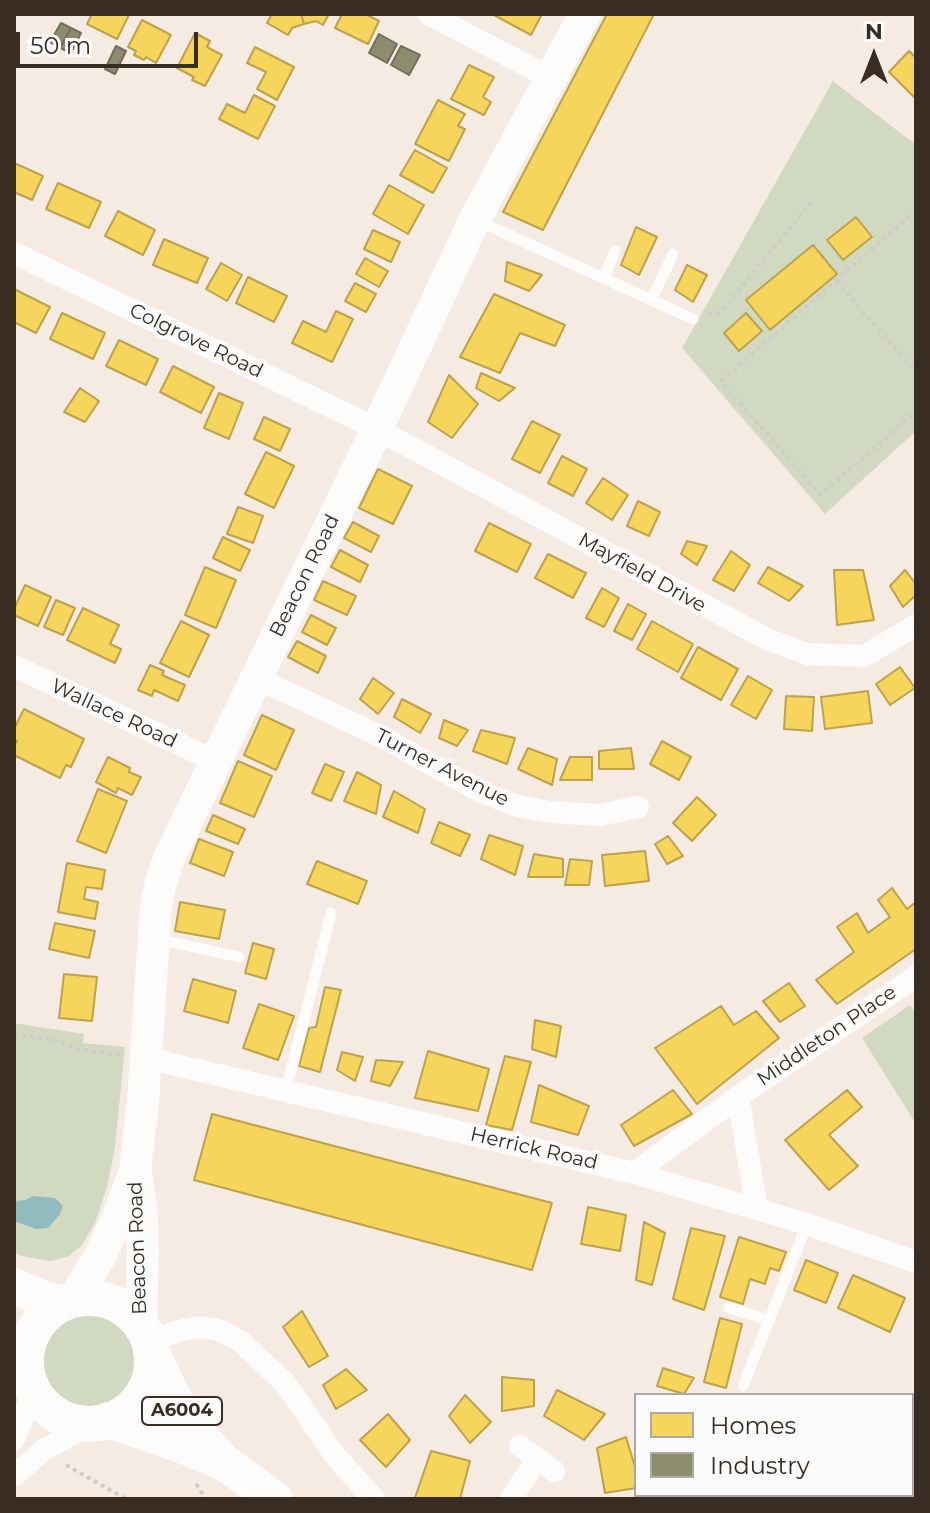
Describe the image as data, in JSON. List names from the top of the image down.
{
  "streets": {
    "main road": ["A6004"],
    "street": [
      "Colgrove Road",
      "Mayfield Drive",
      "Beacon Road",
      "Wallace Road",
      "Turner Avenue",
      "Middleton Place",
      "Herrick Road"
    ]
  },
  "crossings": [
    ["Colgrove Road", "Mayfield Drive"],
    ["Colgrove Road", "Beacon Road"],
    ["Mayfield Drive", "Beacon Road"],
    ["Beacon Road", "Wallace Road"],
    ["Beacon Road", "Turner Avenue"],
    ["Beacon Road", "Herrick Road"],
    ["Beacon Road", "A6004"],
    ["Middleton Place", "Herrick Road"]
  ],
  "legend": ["Homes", "Industry"],
  "scale_bar": "50 m",
  "north": "top"
}
